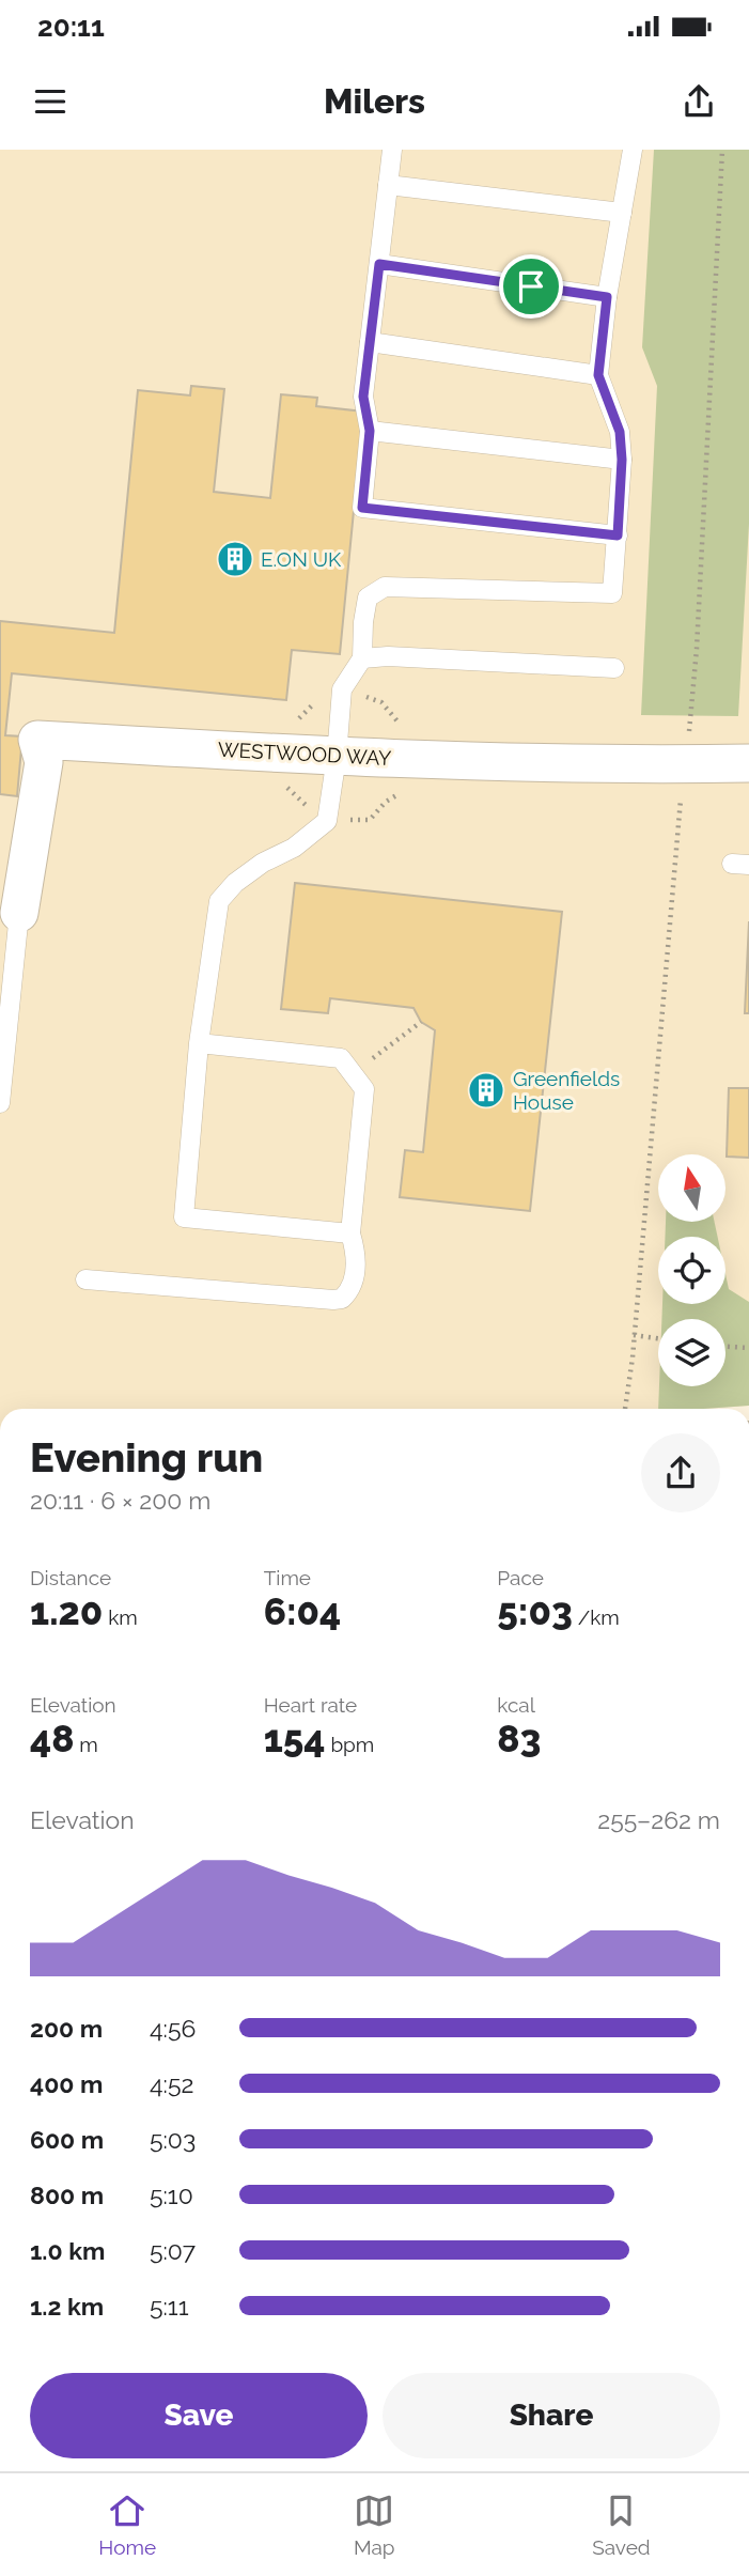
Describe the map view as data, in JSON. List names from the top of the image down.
{
  "streets": {
    "street": ["WESTWOOD WAY"]
  },
  "places": {
    "building": ["E.ON UK", "Greenfields House"]
  },
  "north": "top",
  "page": {
    "status": "20:11",
    "header": "Milers",
    "heading": ["Evening run", "20:11 · 6 × 200 m"],
    "stats": [
      ["Distance", "1.20 km"],
      ["Time", "6:04"],
      ["Pace", "5:03 /km"],
      ["Elevation", "48 m"],
      ["Heart rate", "154 bpm"],
      ["kcal", "83"]
    ],
    "chart": ["Elevation", "255–262 m"],
    "list": [
      {
        "name": "200 m",
        "note": "4:56"
      },
      {
        "name": "400 m",
        "note": "4:52"
      },
      {
        "name": "600 m",
        "note": "5:03"
      },
      {
        "name": "800 m",
        "note": "5:10"
      },
      {
        "name": "1.0 km",
        "note": "5:07"
      },
      {
        "name": "1.2 km",
        "note": "5:11"
      }
    ],
    "buttons": ["Save", "Share"],
    "tabs": ["Home", "Map", "Saved"]
  }
}
